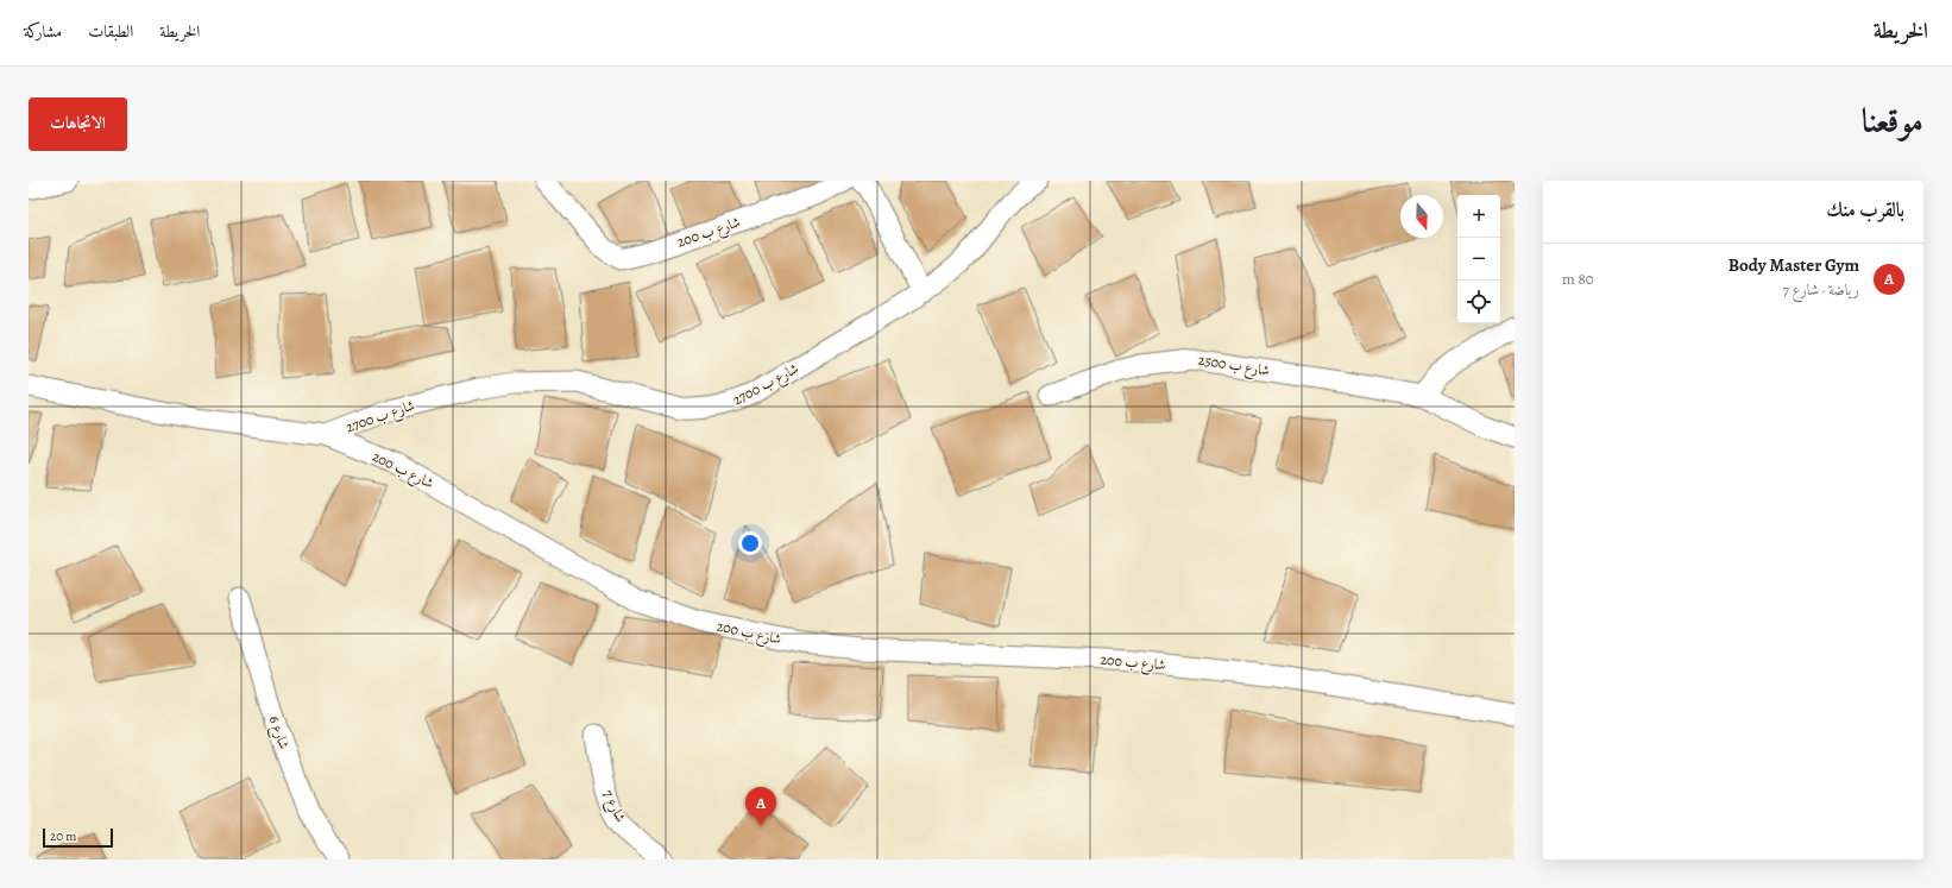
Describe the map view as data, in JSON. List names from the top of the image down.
{
  "streets": {
    "street": [
      "شارع ب 200",
      "شارع ب 2500",
      "شارع ب 2700",
      "شارع 6",
      "شارع 7"
    ]
  },
  "crossings": [
    ["شارع ب 200", "شارع ب 2700"]
  ],
  "scale_bar": "20 m",
  "north": "bottom",
  "page": {
    "header": "الخريطة",
    "nav": ["الخريطة", "الطبقات", "مشاركة"],
    "title": "موقعنا",
    "buttons": "الاتجاهات",
    "heading": "بالقرب منك",
    "map_buttons": ["+", "−"],
    "list": [
      {
        "mark": "A",
        "name": "Body Master Gym",
        "note": "رياضة · شارع 7",
        "value": "80 m"
      }
    ],
    "pins": "A",
    "scale": "20 m"
  }
}
